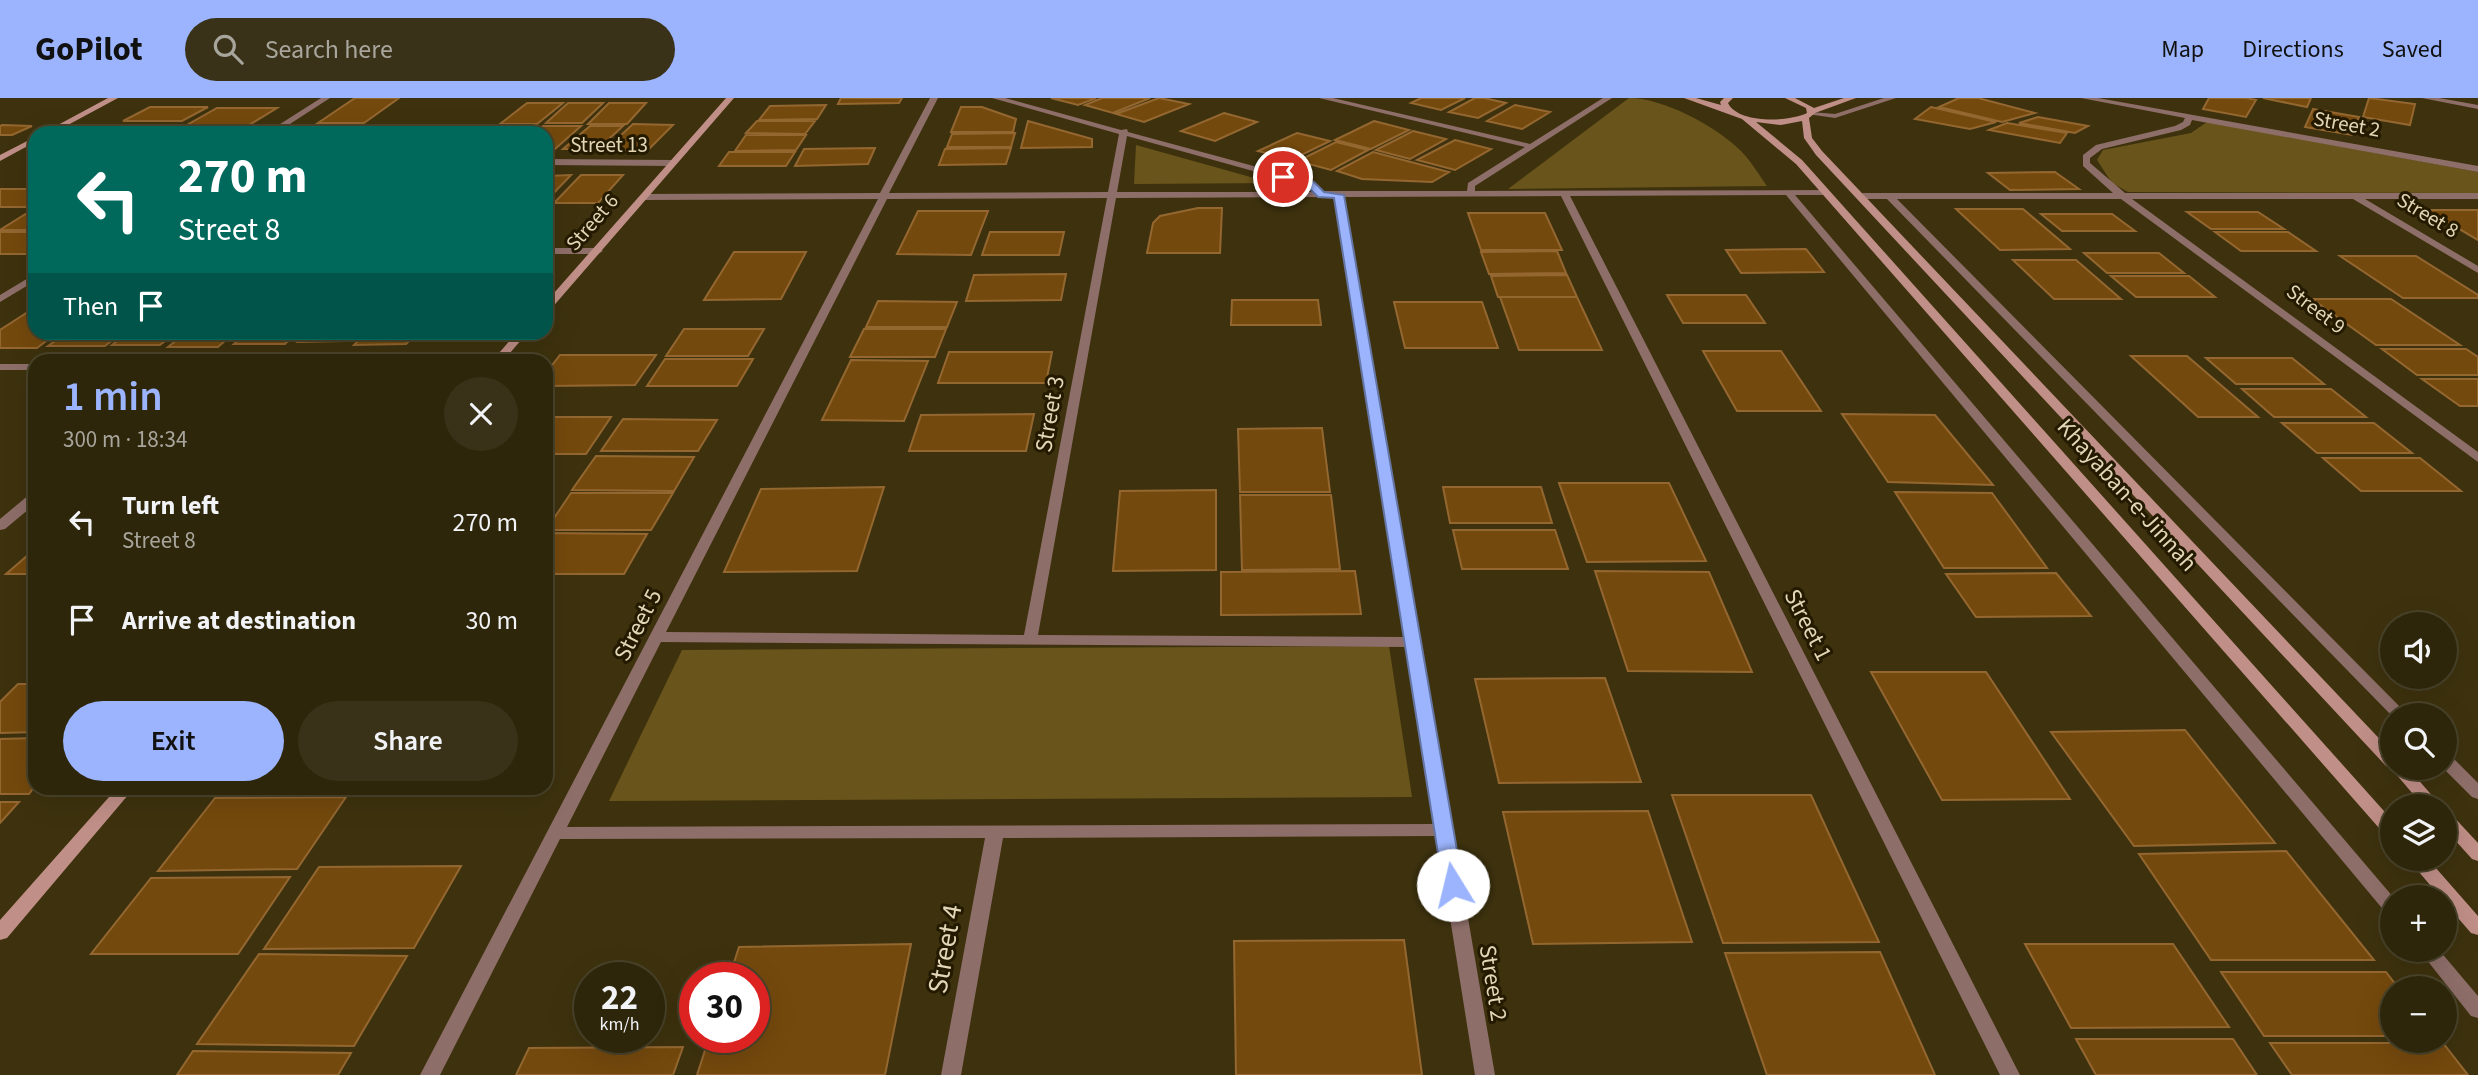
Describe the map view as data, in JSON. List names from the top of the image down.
{
  "streets": {
    "main road": ["Street 6", "Khayaban-e-Jinnah"],
    "street": [
      "Street 2",
      "Street 13",
      "Street 8",
      "Street 9",
      "Street 3",
      "Street 5",
      "Street 1",
      "Street 4"
    ]
  },
  "crossings": [
    ["Street 2", "Street 9"],
    ["Street 13", "Street 6"]
  ],
  "page": {
    "header": "GoPilot",
    "search": "Search here",
    "nav": ["Map", "Directions", "Saved"],
    "turn": ["270 m", "Street 8"],
    "then": "Then",
    "heading": ["1 min", "300 m · 18:34"],
    "list": [
      {
        "name": "Turn left",
        "note": "Street 8",
        "value": "270 m"
      },
      {
        "name": "Arrive at destination",
        "value": "30 m"
      }
    ],
    "map_buttons": ["+", "−"],
    "buttons": ["Exit", "Share"],
    "speed": "22 km/h",
    "limit": "30"
  }
}
